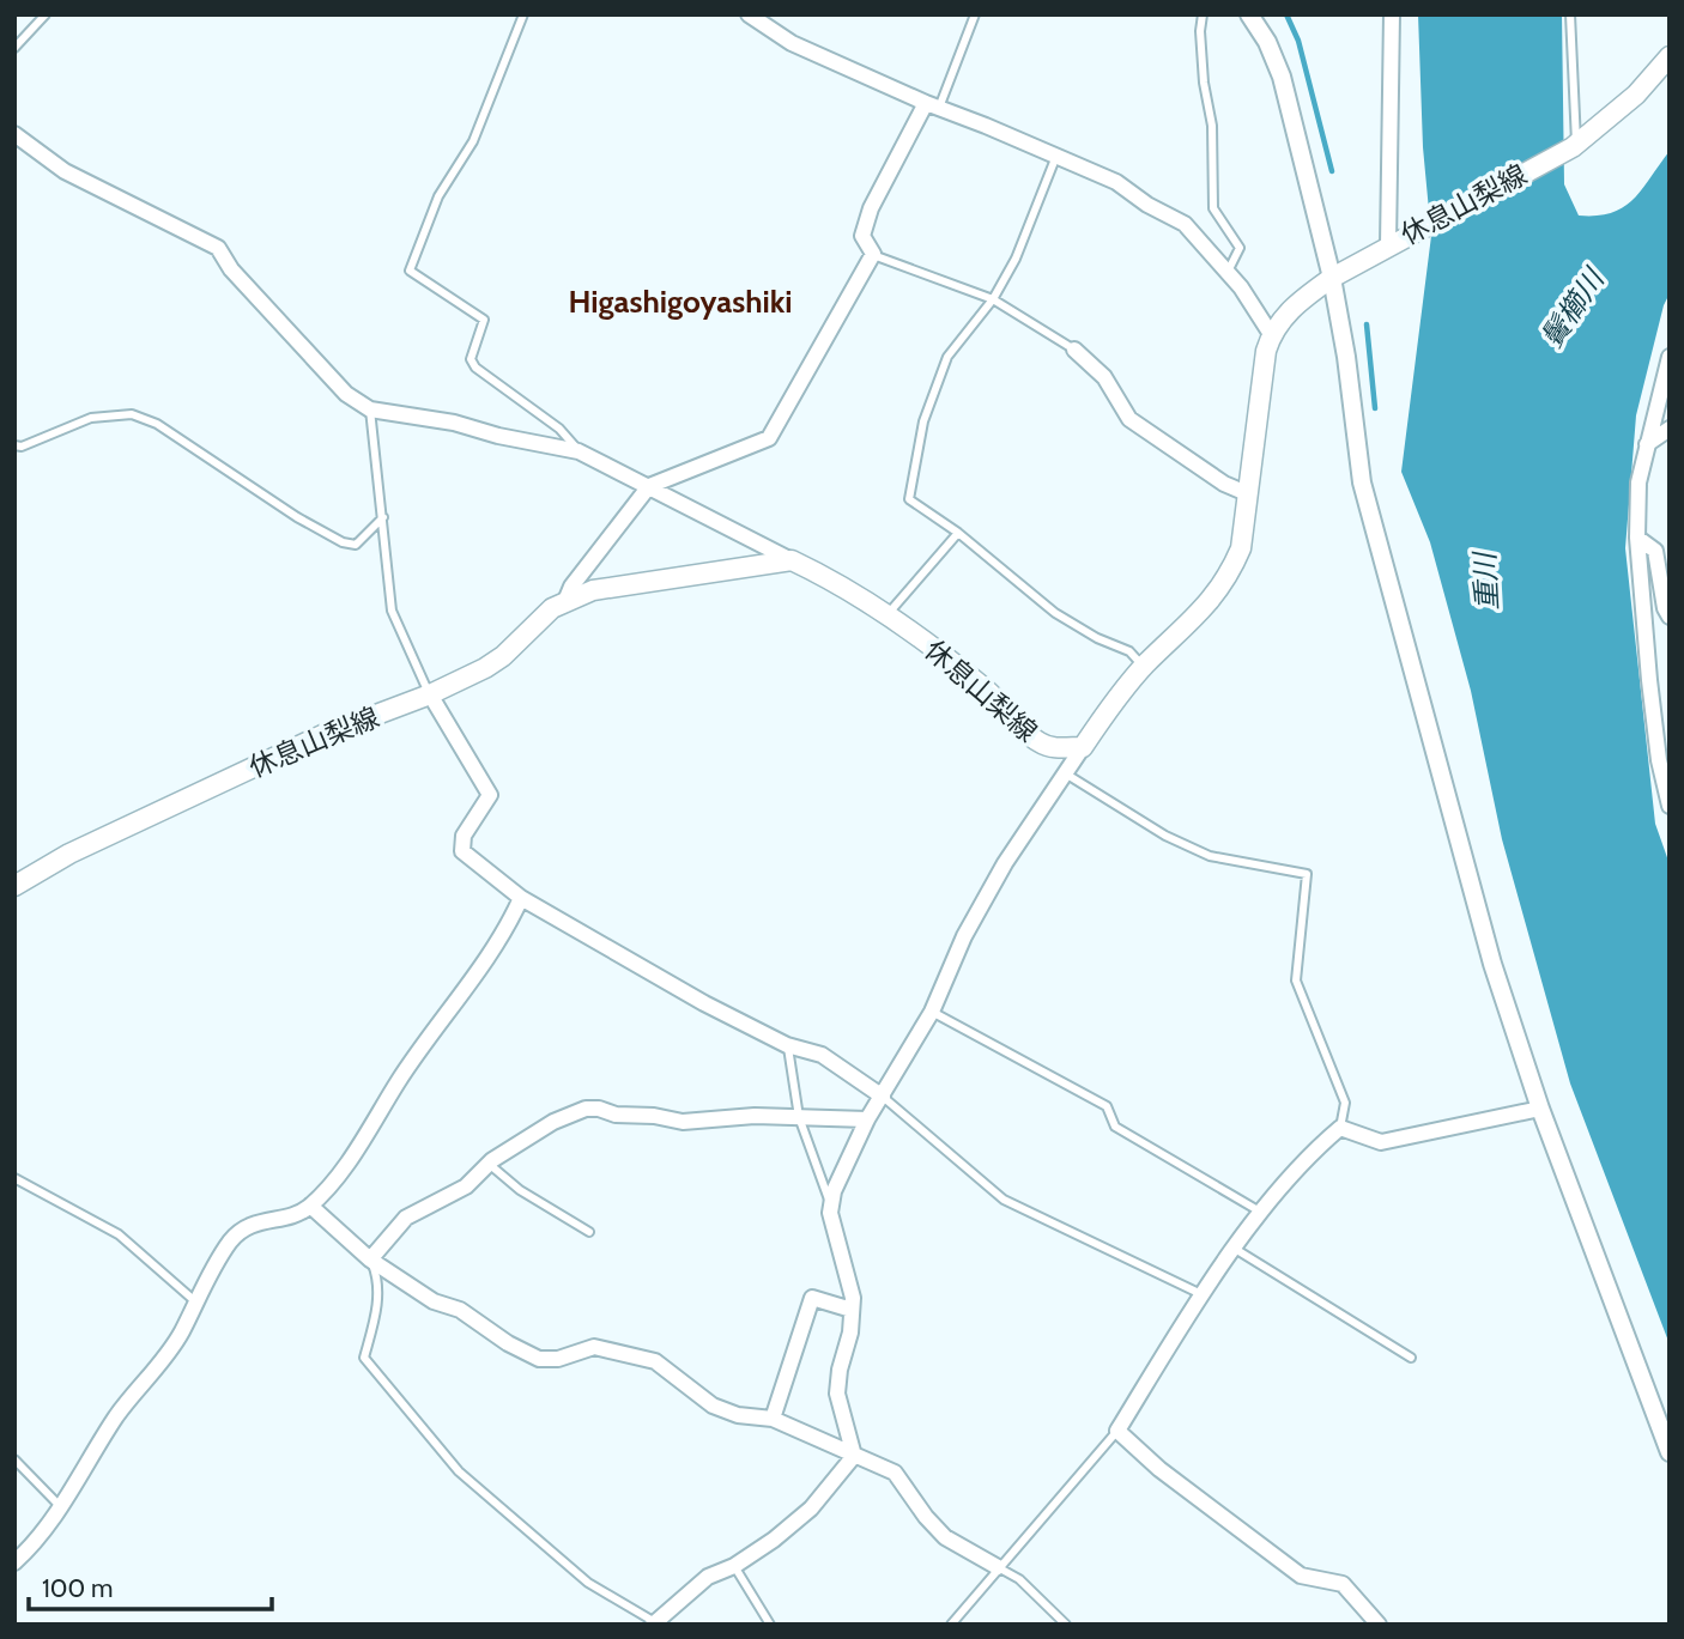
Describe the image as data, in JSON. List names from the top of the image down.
{
  "streets": {
    "main road": ["休息山梨線"]
  },
  "districts": ["Higashigoyashiki"],
  "water": ["鬢櫛川", "重川"],
  "scale_bar": "100 m"
}
